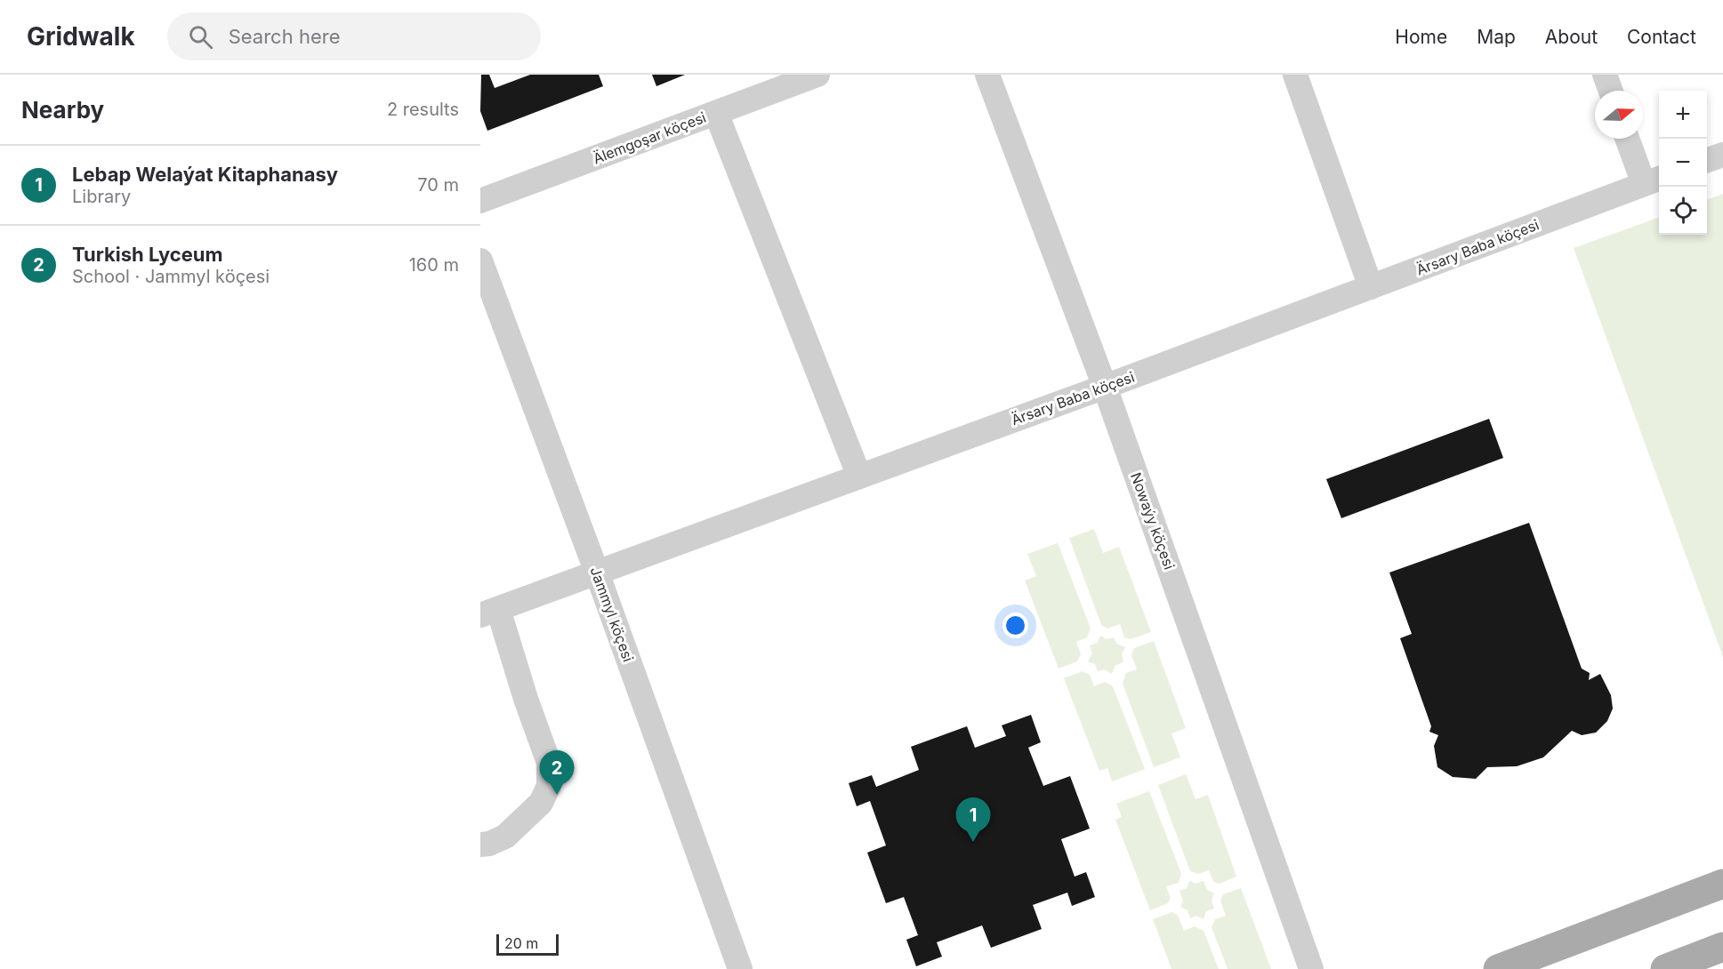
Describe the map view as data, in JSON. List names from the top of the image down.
{
  "streets": {
    "street": [
      "Älemgoşar köçesi",
      "Ärsary Baba köçesi",
      "Nowaýy köçesi",
      "Jammyl köçesi"
    ]
  },
  "crossings": [
    ["Ärsary Baba köçesi", "Nowaýy köçesi"],
    ["Ärsary Baba köçesi", "Jammyl köçesi"]
  ],
  "scale_bar": "20 m",
  "north": "right",
  "page": {
    "header": "Gridwalk",
    "search": "Search here",
    "nav": [
      "Home",
      "Map",
      "About",
      "Contact"
    ],
    "heading": ["Nearby", "2 results"],
    "map_buttons": ["+", "−"],
    "list": [
      {
        "mark": "1",
        "name": "Lebap Welaýat Kitaphanasy",
        "note": "Library",
        "value": "70 m"
      },
      {
        "mark": "2",
        "name": "Turkish Lyceum",
        "note": "School · Jammyl köçesi",
        "value": "160 m"
      }
    ],
    "pins": ["2", "1"],
    "scale": "20 m"
  }
}
